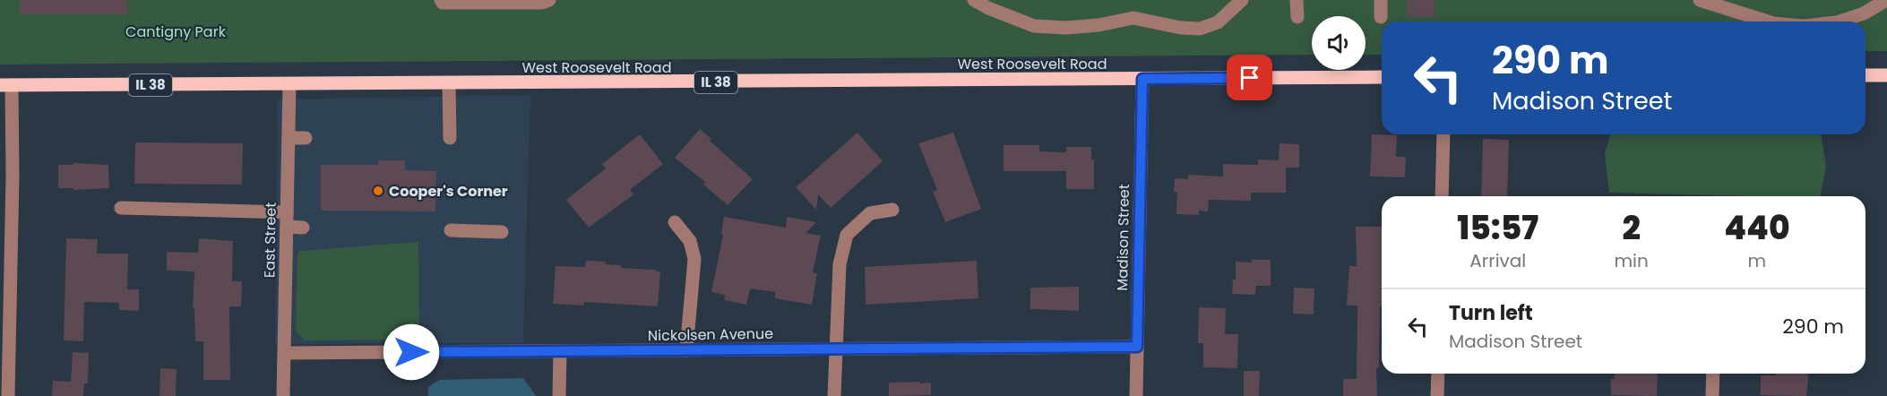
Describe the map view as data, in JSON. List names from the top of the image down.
{
  "streets": {
    "main road": ["West Roosevelt Road", "IL 38"],
    "street": ["Madison Street", "East Street", "Nickolsen Avenue"]
  },
  "crossings": [
    ["West Roosevelt Road", "Madison Street"],
    ["West Roosevelt Road", "East Street"],
    ["Madison Street", "Nickolsen Avenue"],
    ["East Street", "Nickolsen Avenue"]
  ],
  "parks": ["Cantigny Park"],
  "places": ["Cooper's Corner"],
  "page": {
    "turn": ["290 m", "Madison Street"],
    "eta": [
      "15:57",
      "Arrival",
      "2",
      "min",
      "440",
      "m"
    ],
    "list": [
      {
        "name": "Turn left",
        "note": "Madison Street",
        "value": "290 m"
      }
    ]
  }
}
